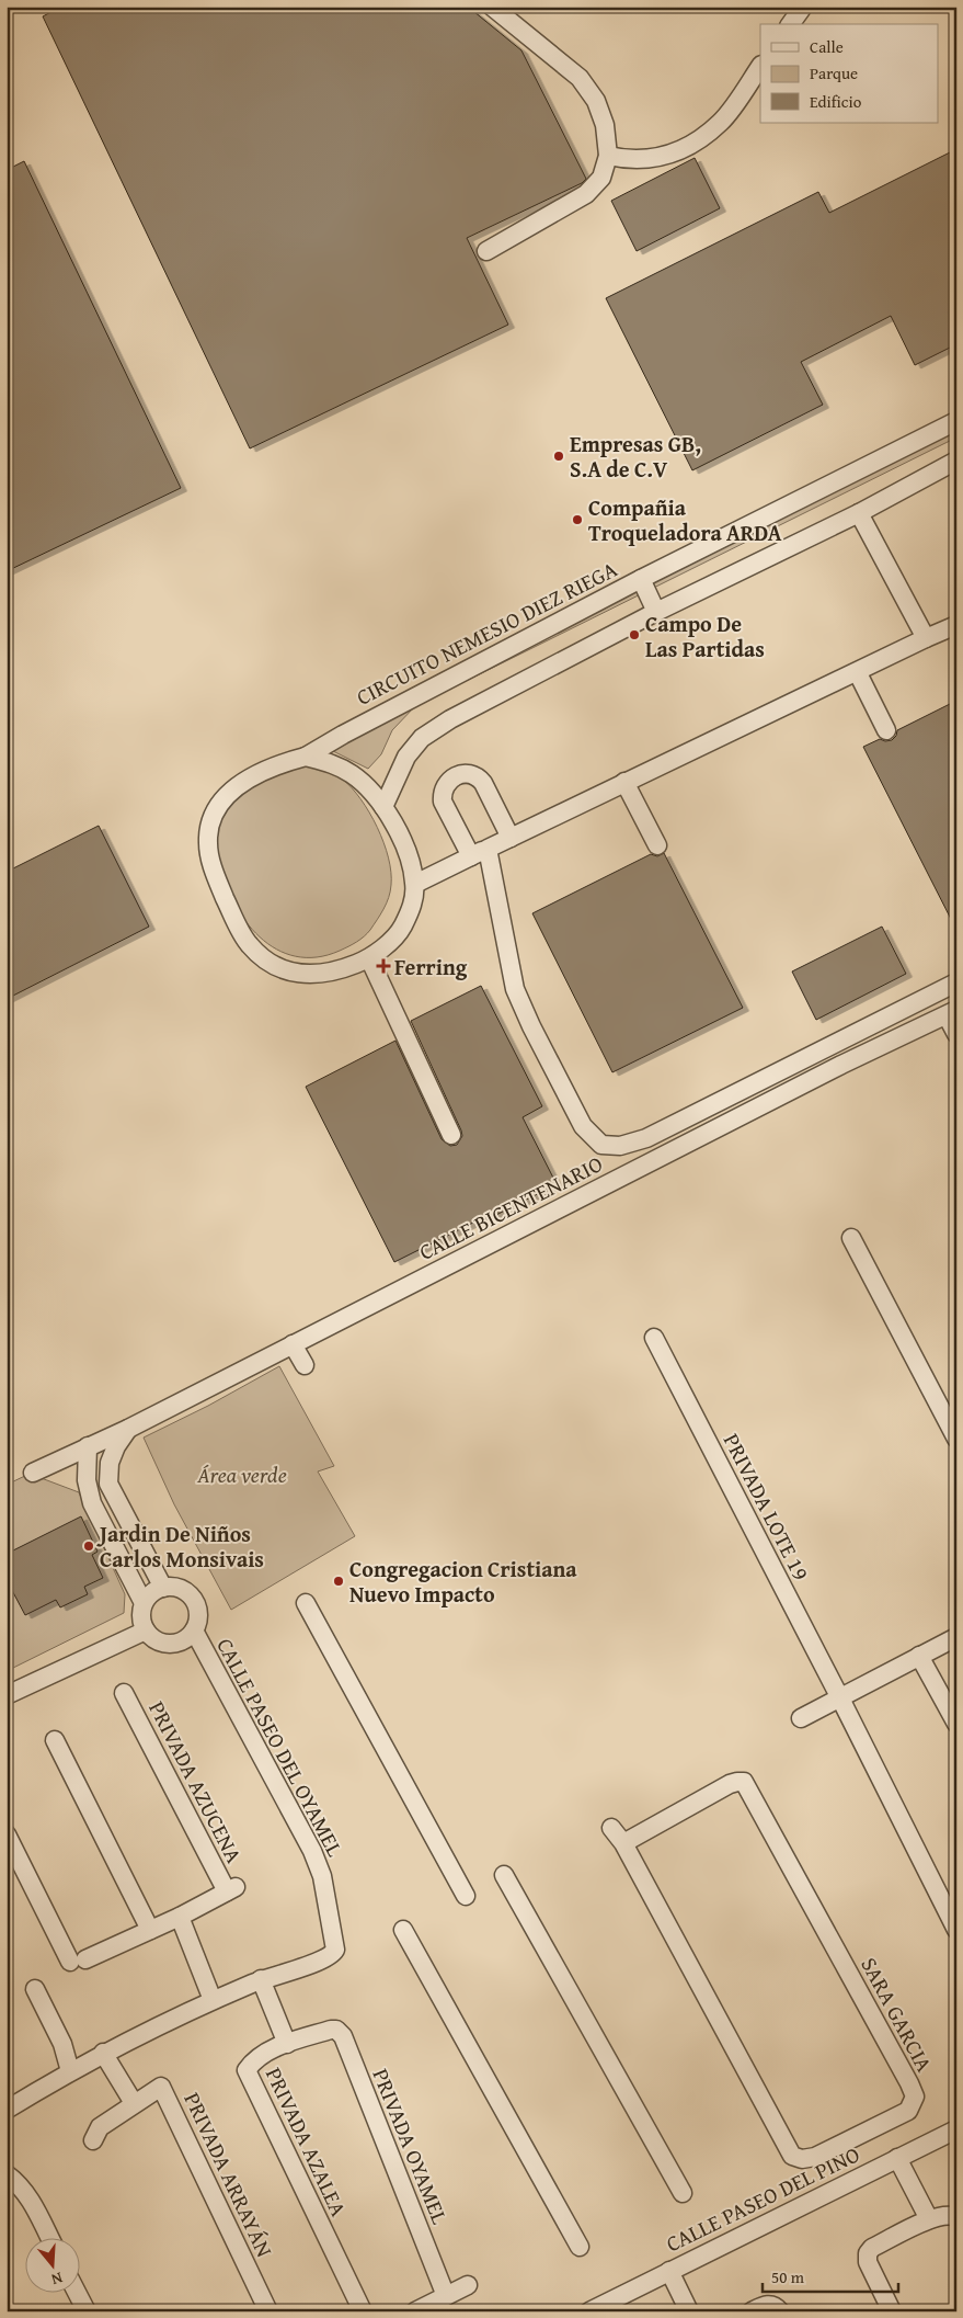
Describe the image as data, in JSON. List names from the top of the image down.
{
  "streets": {
    "street": [
      "CIRCUITO NEMESIO DIEZ RIEGA",
      "CALLE BICENTENARIO",
      "PRIVADA LOTE 19",
      "CALLE PASEO DEL OYAMEL",
      "PRIVADA AZUCENA",
      "SARA GARCIA",
      "PRIVADA AZALEA",
      "PRIVADA OYAMEL",
      "PRIVADA ARRAYÁN",
      "CALLE PASEO DEL PINO"
    ]
  },
  "crossings": [
    ["CALLE PASEO DEL OYAMEL", "PRIVADA AZALEA"],
    ["PRIVADA AZALEA", "PRIVADA OYAMEL"]
  ],
  "parks": ["Área verde"],
  "places": {
    "other": [
      "Empresas GB, S.A de C.V",
      "Compañia Troqueladora ARDA",
      "Campo De Las Partidas",
      "Jardin De Niños Carlos Monsivais",
      "Congregacion Cristiana Nuevo Impacto"
    ],
    "health": ["Ferring"]
  },
  "legend": ["Calle", "Parque", "Edificio"],
  "scale_bar": "50 m",
  "north": "bottom"
}
